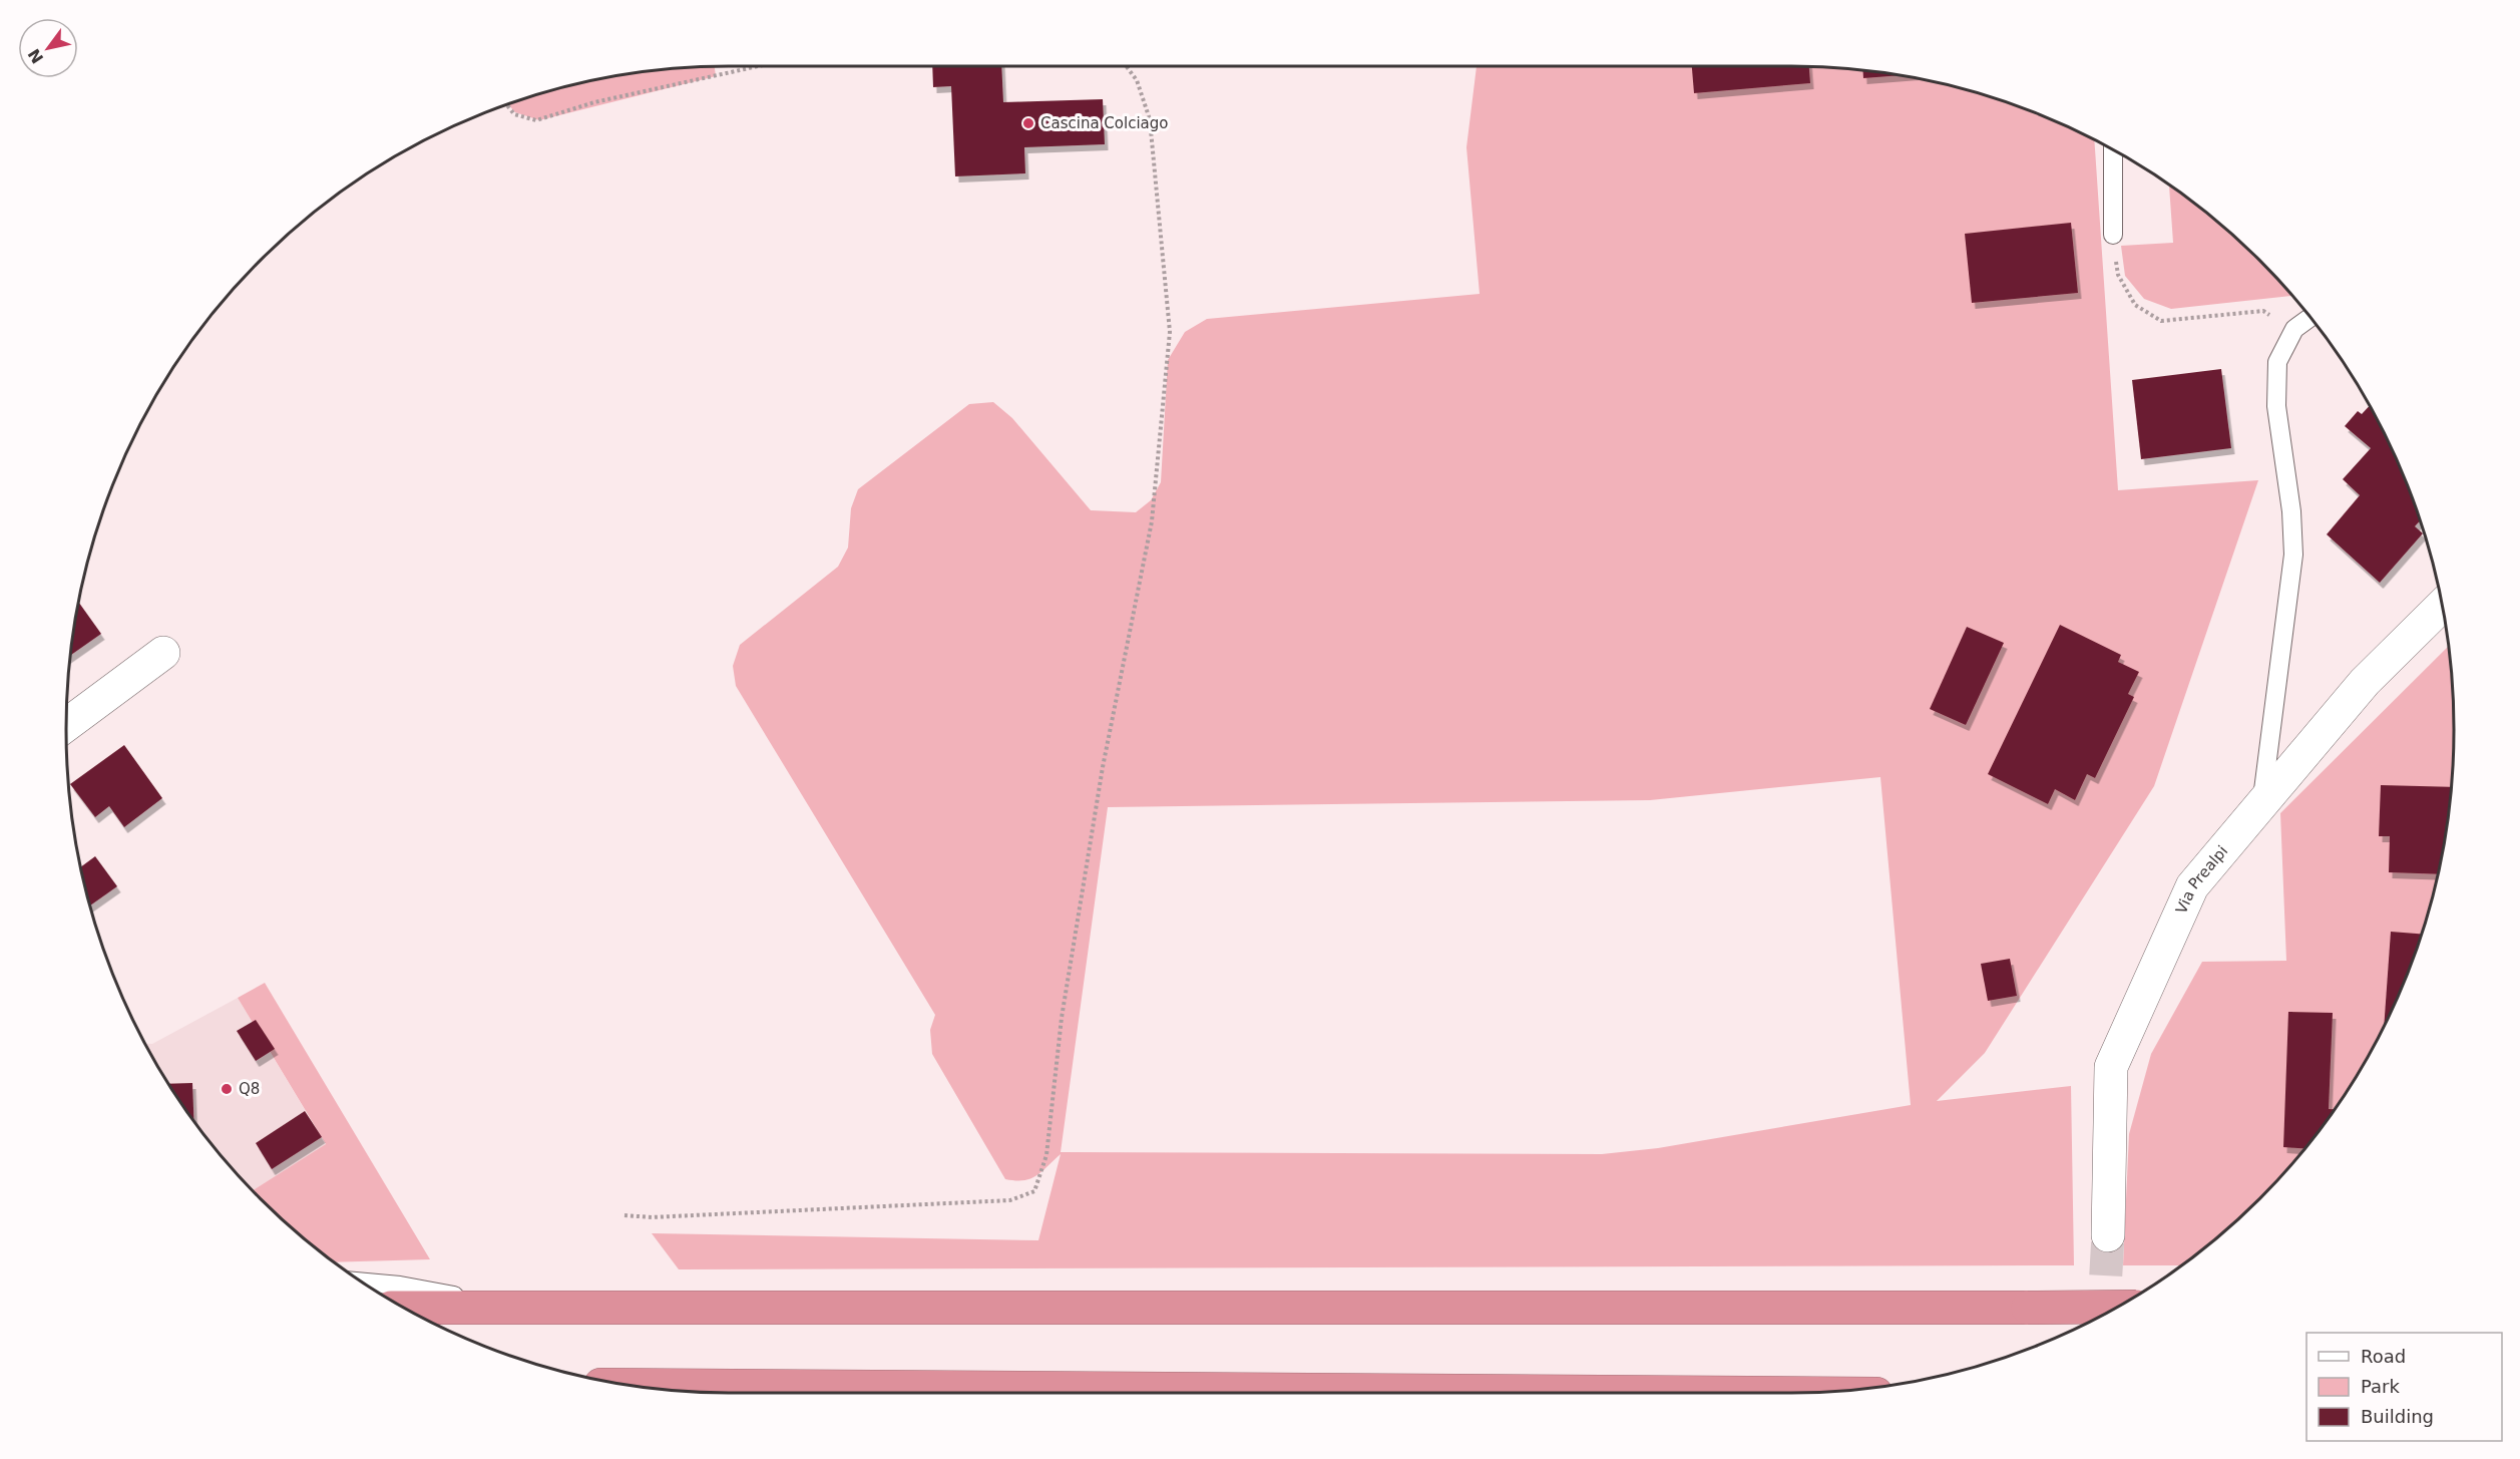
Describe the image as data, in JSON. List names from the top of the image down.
{
  "streets": {
    "street": ["Via Prealpi"]
  },
  "places": ["Cascina Colciago", "Q8"],
  "legend": ["Road", "Park", "Building"],
  "north": "bottom left"
}
